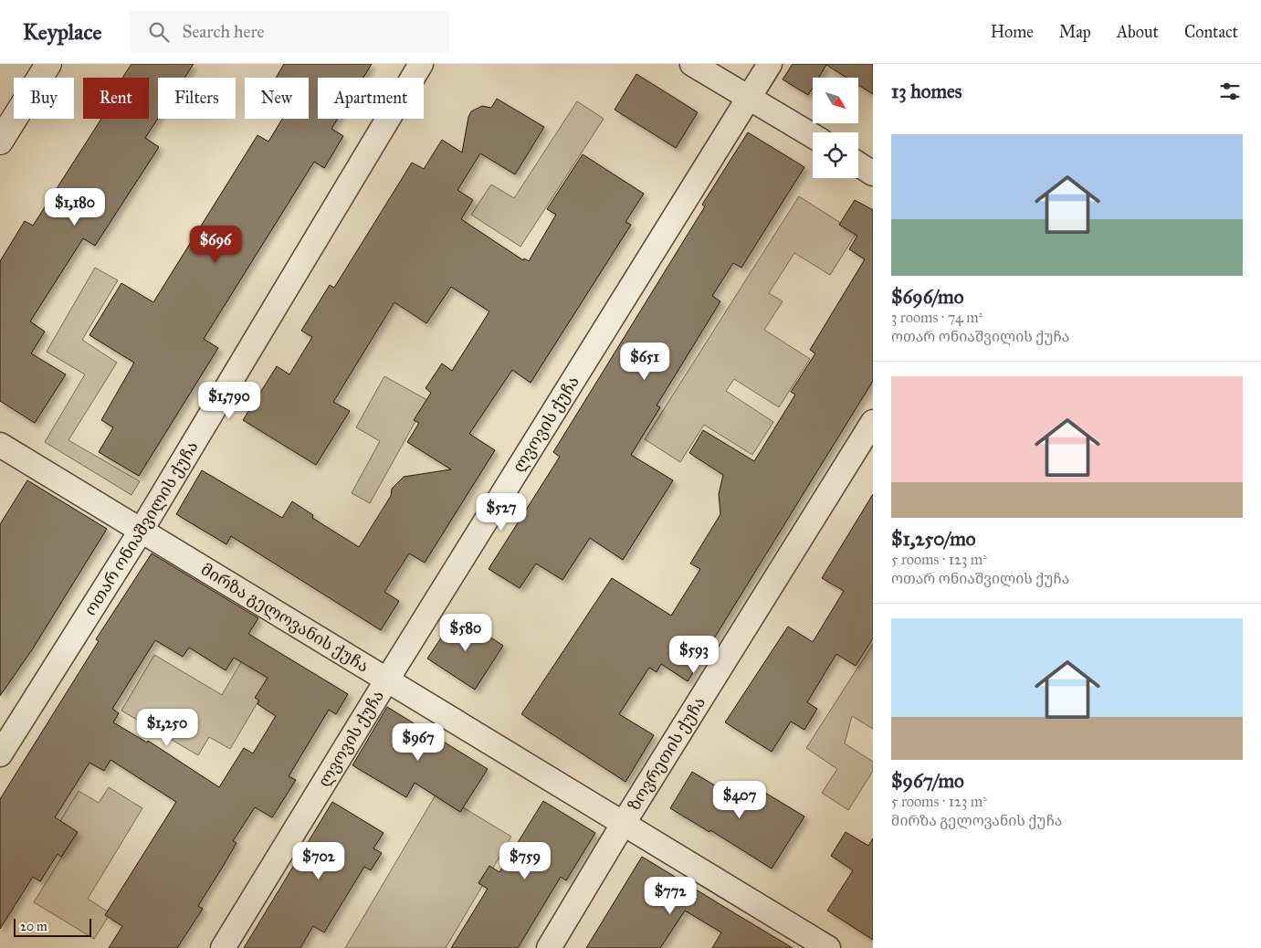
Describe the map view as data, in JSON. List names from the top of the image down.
{
  "streets": {
    "street": [
      "ლვოვის ქუჩა",
      "ოთარ ონიაშვილის ქუჩა",
      "მირზა გელოვანის ქუჩა",
      "ზოვრეთის ქუჩა"
    ]
  },
  "crossings": [
    ["ლვოვის ქუჩა", "მირზა გელოვანის ქუჩა"],
    ["ოთარ ონიაშვილის ქუჩა", "მირზა გელოვანის ქუჩა"],
    ["მირზა გელოვანის ქუჩა", "ზოვრეთის ქუჩა"]
  ],
  "scale_bar": "20 m",
  "north": "bottom right",
  "page": {
    "header": "Keyplace",
    "search": "Search here",
    "nav": [
      "Home",
      "Map",
      "About",
      "Contact"
    ],
    "heading": "13 homes",
    "chip": [
      "Buy",
      "Rent",
      "Filters",
      "New",
      "Apartment"
    ],
    "list": [
      {
        "name": "$696/mo",
        "note": "3 rooms · 74 m² · ოთარ ონიაშვილის ქუჩა"
      },
      {
        "name": "$1,250/mo",
        "note": "5 rooms · 123 m² · ოთარ ონიაშვილის ქუჩა"
      },
      {
        "name": "$967/mo",
        "note": "5 rooms · 123 m² · მირზა გელოვანის ქუჩა"
      }
    ],
    "price": [
      "$1,180",
      "$696",
      "$651",
      "$1,790",
      "$527",
      "$580",
      "$593",
      "$1,250",
      "$967",
      "$407",
      "$702",
      "$759",
      "$772"
    ],
    "scale": "20 m"
  }
}
